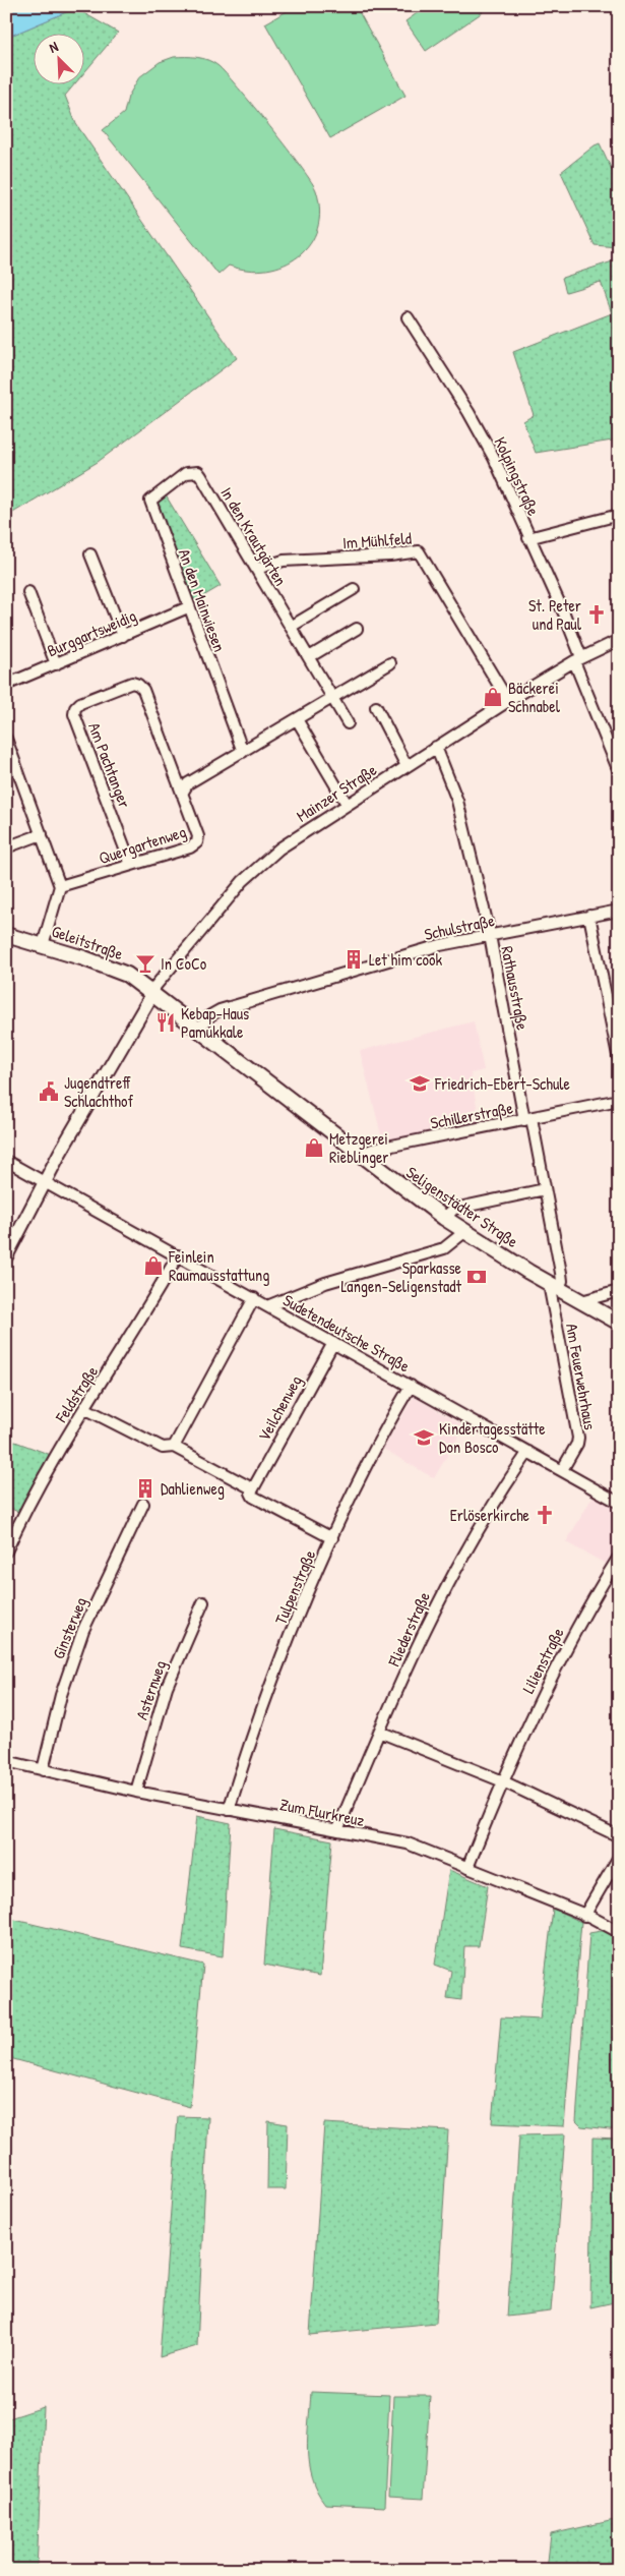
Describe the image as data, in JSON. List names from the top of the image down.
{
  "streets": {
    "main road": ["Geleitstraße", "Seligenstädter Straße"],
    "street": [
      "Kolpingstraße",
      "In den Krautgärten",
      "Im Mühlfeld",
      "An den Mainwiesen",
      "Burggartsweidig",
      "Am Pachtanger",
      "Mainzer Straße",
      "Quergartenweg",
      "Schulstraße",
      "Rathausstraße",
      "Schillerstraße",
      "Sudetendeutsche Straße",
      "Am Feuerwehrhaus",
      "Feldstraße",
      "Veilchenweg",
      "Tulpenstraße",
      "Ginsterweg",
      "Fliederstraße",
      "Lilienstraße",
      "Asternweg",
      "Zum Flurkreuz"
    ]
  },
  "crossings": [
    ["Kolpingstraße", "Mainzer Straße"],
    ["In den Krautgärten", "Im Mühlfeld"],
    ["In den Krautgärten", "An den Mainwiesen"],
    ["Im Mühlfeld", "Mainzer Straße"],
    ["An den Mainwiesen", "Burggartsweidig"],
    ["Am Pachtanger", "Quergartenweg"],
    ["Mainzer Straße", "Geleitstraße"],
    ["Mainzer Straße", "Rathausstraße"],
    ["Mainzer Straße", "Seligenstädter Straße"],
    ["Schulstraße", "Rathausstraße"],
    ["Schulstraße", "Seligenstädter Straße"],
    ["Geleitstraße", "Seligenstädter Straße"],
    ["Rathausstraße", "Schillerstraße"],
    ["Rathausstraße", "Seligenstädter Straße"],
    ["Rathausstraße", "Am Feuerwehrhaus"],
    ["Schillerstraße", "Seligenstädter Straße"],
    ["Seligenstädter Straße", "Am Feuerwehrhaus"],
    ["Sudetendeutsche Straße", "Am Feuerwehrhaus"],
    ["Sudetendeutsche Straße", "Feldstraße"],
    ["Sudetendeutsche Straße", "Veilchenweg"],
    ["Sudetendeutsche Straße", "Tulpenstraße"],
    ["Sudetendeutsche Straße", "Fliederstraße"],
    ["Tulpenstraße", "Zum Flurkreuz"],
    ["Ginsterweg", "Zum Flurkreuz"],
    ["Fliederstraße", "Zum Flurkreuz"],
    ["Lilienstraße", "Zum Flurkreuz"],
    ["Asternweg", "Zum Flurkreuz"]
  ],
  "places": {
    "church": ["St. Peter und Paul", "Erlöserkirche"],
    "shop": ["Bäckerei Schnabel", "Metzgerei Rieblinger", "Feinlein Raumausstattung"],
    "building": ["Let him cook", "Dahlienweg"],
    "bar": ["In CoCo"],
    "restaurant": ["Kebap-Haus Pamukkale"],
    "school or university": ["Friedrich-Ebert-Schule", "Kindertagesstätte Don Bosco"],
    "public building": ["Jugendtreff Schlachthof"],
    "bank": ["Sparkasse Langen-Seligenstadt"]
  },
  "north": "top left"
}
